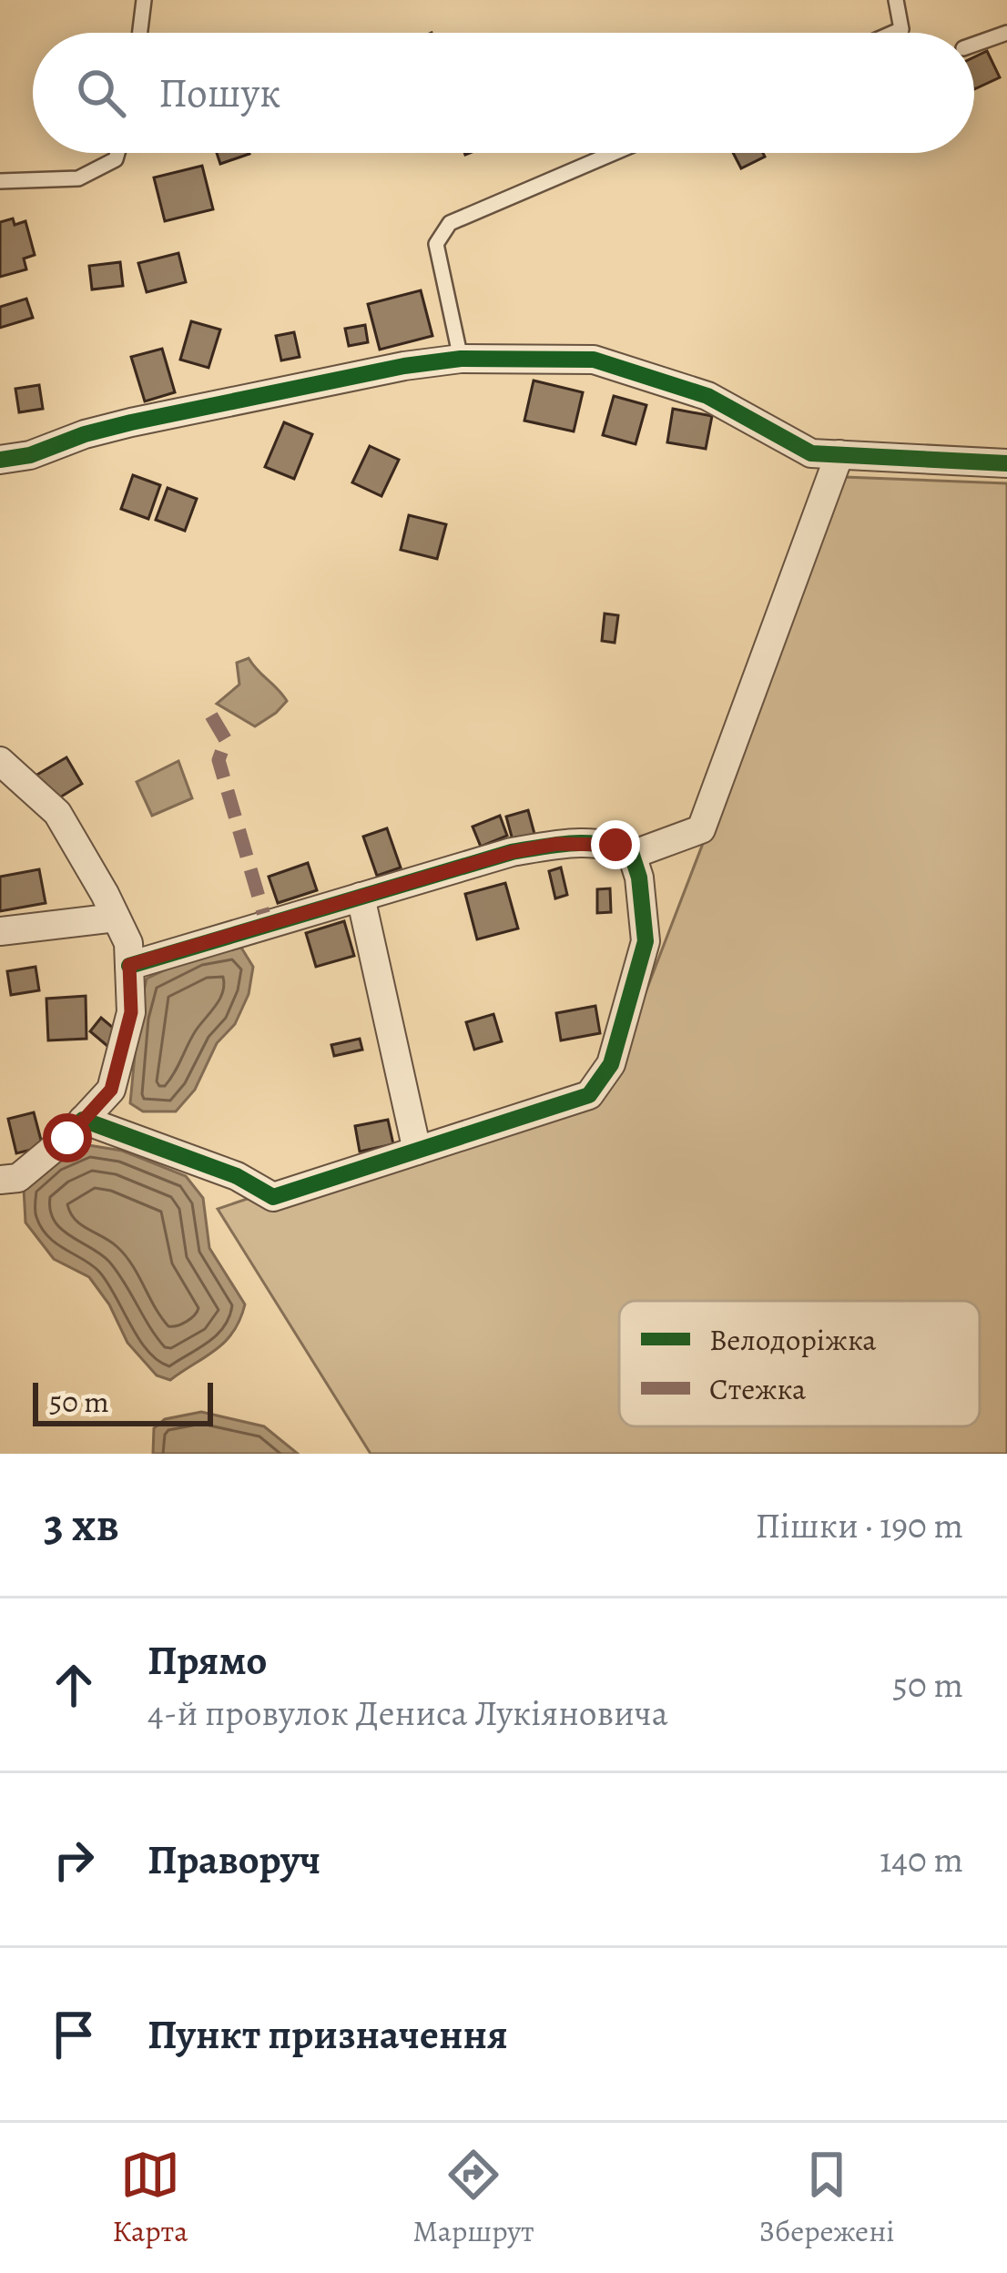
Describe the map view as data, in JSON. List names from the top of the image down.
{
  "legend": ["Велодоріжка", "Стежка"],
  "scale_bar": "50 m",
  "page": {
    "search": "Пошук",
    "scale": "50 m",
    "heading": ["3 хв", "Пішки · 190 m"],
    "list": [
      ["Прямо", "4-й провулок Дениса Лукіяновича", "50 m"],
      ["Праворуч", "140 m"],
      "Пункт призначення"
    ],
    "nav": ["Карта", "Маршрут", "Збережені"]
  }
}
